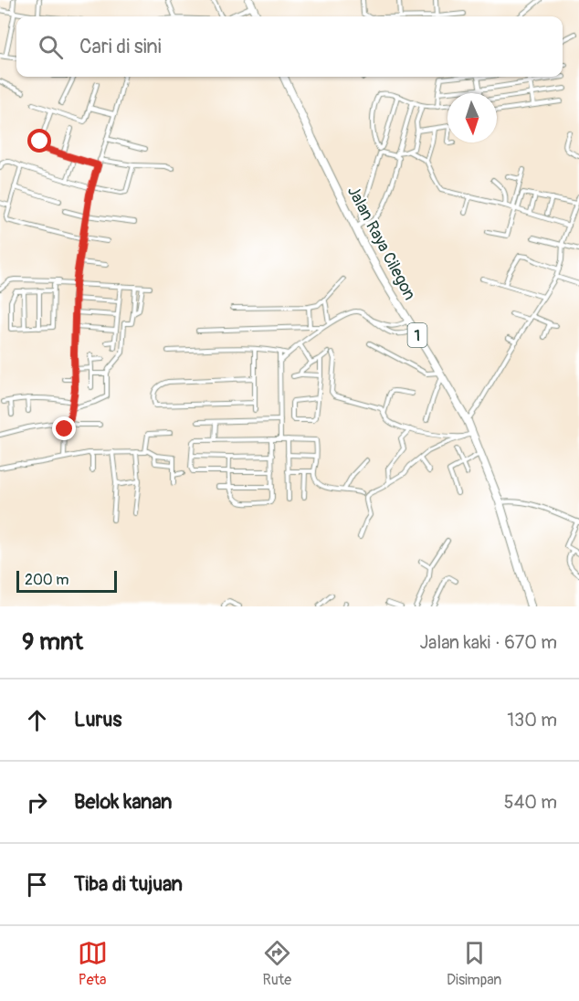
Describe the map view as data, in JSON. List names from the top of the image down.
{
  "streets": {
    "highway": ["Jalan Raya Cilegon", "1"]
  },
  "scale_bar": "200 m",
  "north": "bottom",
  "page": {
    "search": "Cari di sini",
    "scale": "200 m",
    "heading": ["9 mnt", "Jalan kaki · 670 m"],
    "list": [
      ["Lurus", "130 m"],
      ["Belok kanan", "540 m"],
      "Tiba di tujuan"
    ],
    "nav": ["Peta", "Rute", "Disimpan"]
  }
}
